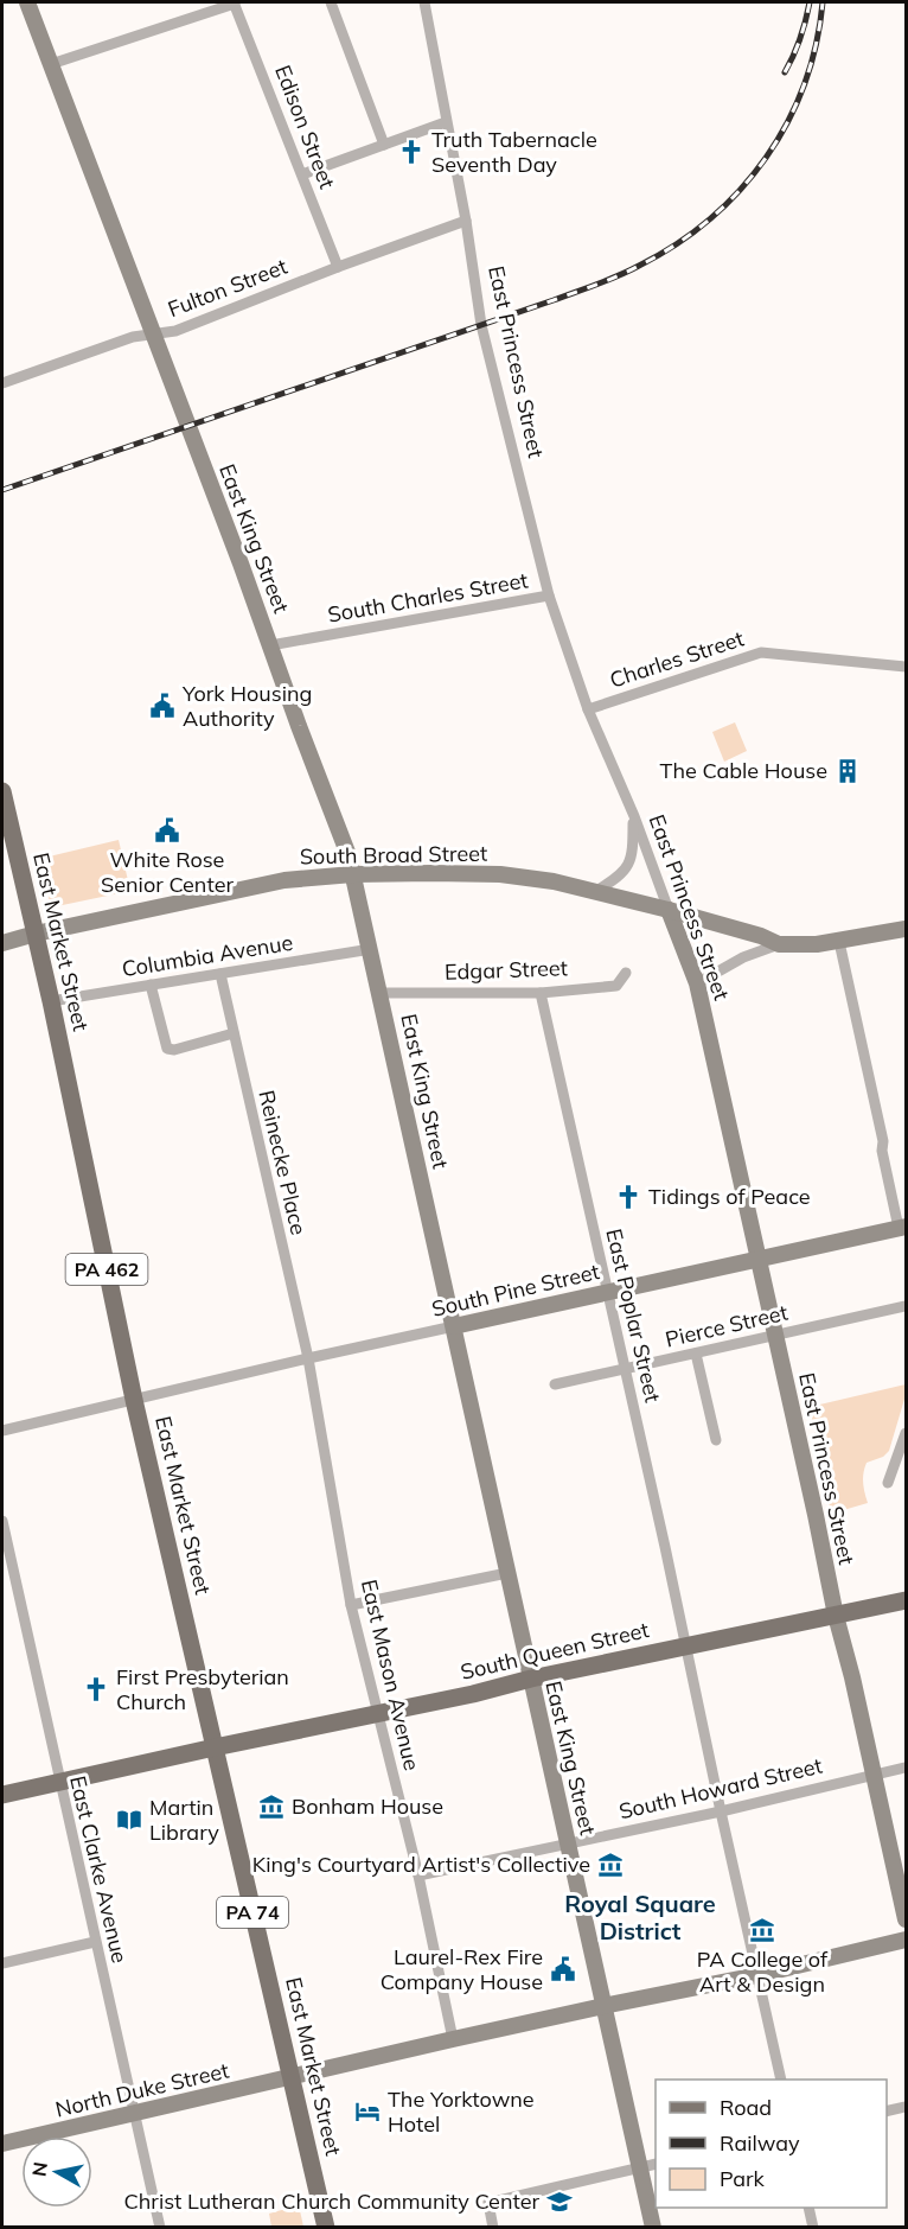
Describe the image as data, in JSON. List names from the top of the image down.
{
  "streets": {
    "main road": [
      "East Market Street",
      "PA 462",
      "South Queen Street",
      "PA 74"
    ],
    "street": [
      "Edison Street",
      "Fulton Street",
      "East Princess Street",
      "East King Street",
      "South Charles Street",
      "Charles Street",
      "South Broad Street",
      "Columbia Avenue",
      "Edgar Street",
      "Reinecke Place",
      "South Pine Street",
      "East Poplar Street",
      "Pierce Street",
      "East Mason Avenue",
      "South Howard Street",
      "East Clarke Avenue",
      "North Duke Street"
    ]
  },
  "crossings": [
    ["Edison Street", "Fulton Street"],
    ["Fulton Street", "East Princess Street"],
    ["Fulton Street", "East King Street"],
    ["East Princess Street", "South Charles Street"],
    ["East Princess Street", "Charles Street"],
    ["East Princess Street", "South Broad Street"],
    ["East Princess Street", "South Pine Street"],
    ["East Princess Street", "Pierce Street"],
    ["East Princess Street", "South Queen Street"],
    ["East Princess Street", "South Howard Street"],
    ["East King Street", "South Charles Street"],
    ["East King Street", "South Broad Street"],
    ["East King Street", "Columbia Avenue"],
    ["East King Street", "Edgar Street"],
    ["East King Street", "South Pine Street"],
    ["East King Street", "South Queen Street"],
    ["East King Street", "South Howard Street"],
    ["East King Street", "North Duke Street"],
    ["South Broad Street", "East Market Street"],
    ["East Market Street", "Columbia Avenue"],
    ["East Market Street", "South Pine Street"],
    ["East Market Street", "South Queen Street"],
    ["East Market Street", "North Duke Street"],
    ["Columbia Avenue", "Reinecke Place"],
    ["Edgar Street", "East Poplar Street"],
    ["Reinecke Place", "South Pine Street"],
    ["Reinecke Place", "East Mason Avenue"],
    ["South Pine Street", "East Poplar Street"],
    ["South Pine Street", "East Mason Avenue"],
    ["East Poplar Street", "Pierce Street"],
    ["East Poplar Street", "South Queen Street"],
    ["East Poplar Street", "South Howard Street"],
    ["East Poplar Street", "North Duke Street"],
    ["South Queen Street", "East Mason Avenue"],
    ["South Queen Street", "East Clarke Avenue"],
    ["East Mason Avenue", "South Howard Street"],
    ["East Mason Avenue", "North Duke Street"],
    ["East Clarke Avenue", "North Duke Street"]
  ],
  "districts": ["Royal Square District"],
  "places": {
    "church": ["Truth Tabernacle Seventh Day", "Tidings of Peace", "First Presbyterian Church"],
    "public building": ["York Housing Authority", "White Rose Senior Center", "Laurel-Rex Fire Company House"],
    "building": ["The Cable House"],
    "museum": ["Bonham House", "King's Courtyard Artist's Collective", "PA College of Art & Design"],
    "library": ["Martin Library"],
    "hotel": ["The Yorktowne Hotel"],
    "school or university": ["Christ Lutheran Church Community Center"]
  },
  "legend": ["Road", "Railway", "Park"],
  "north": "left"
}
